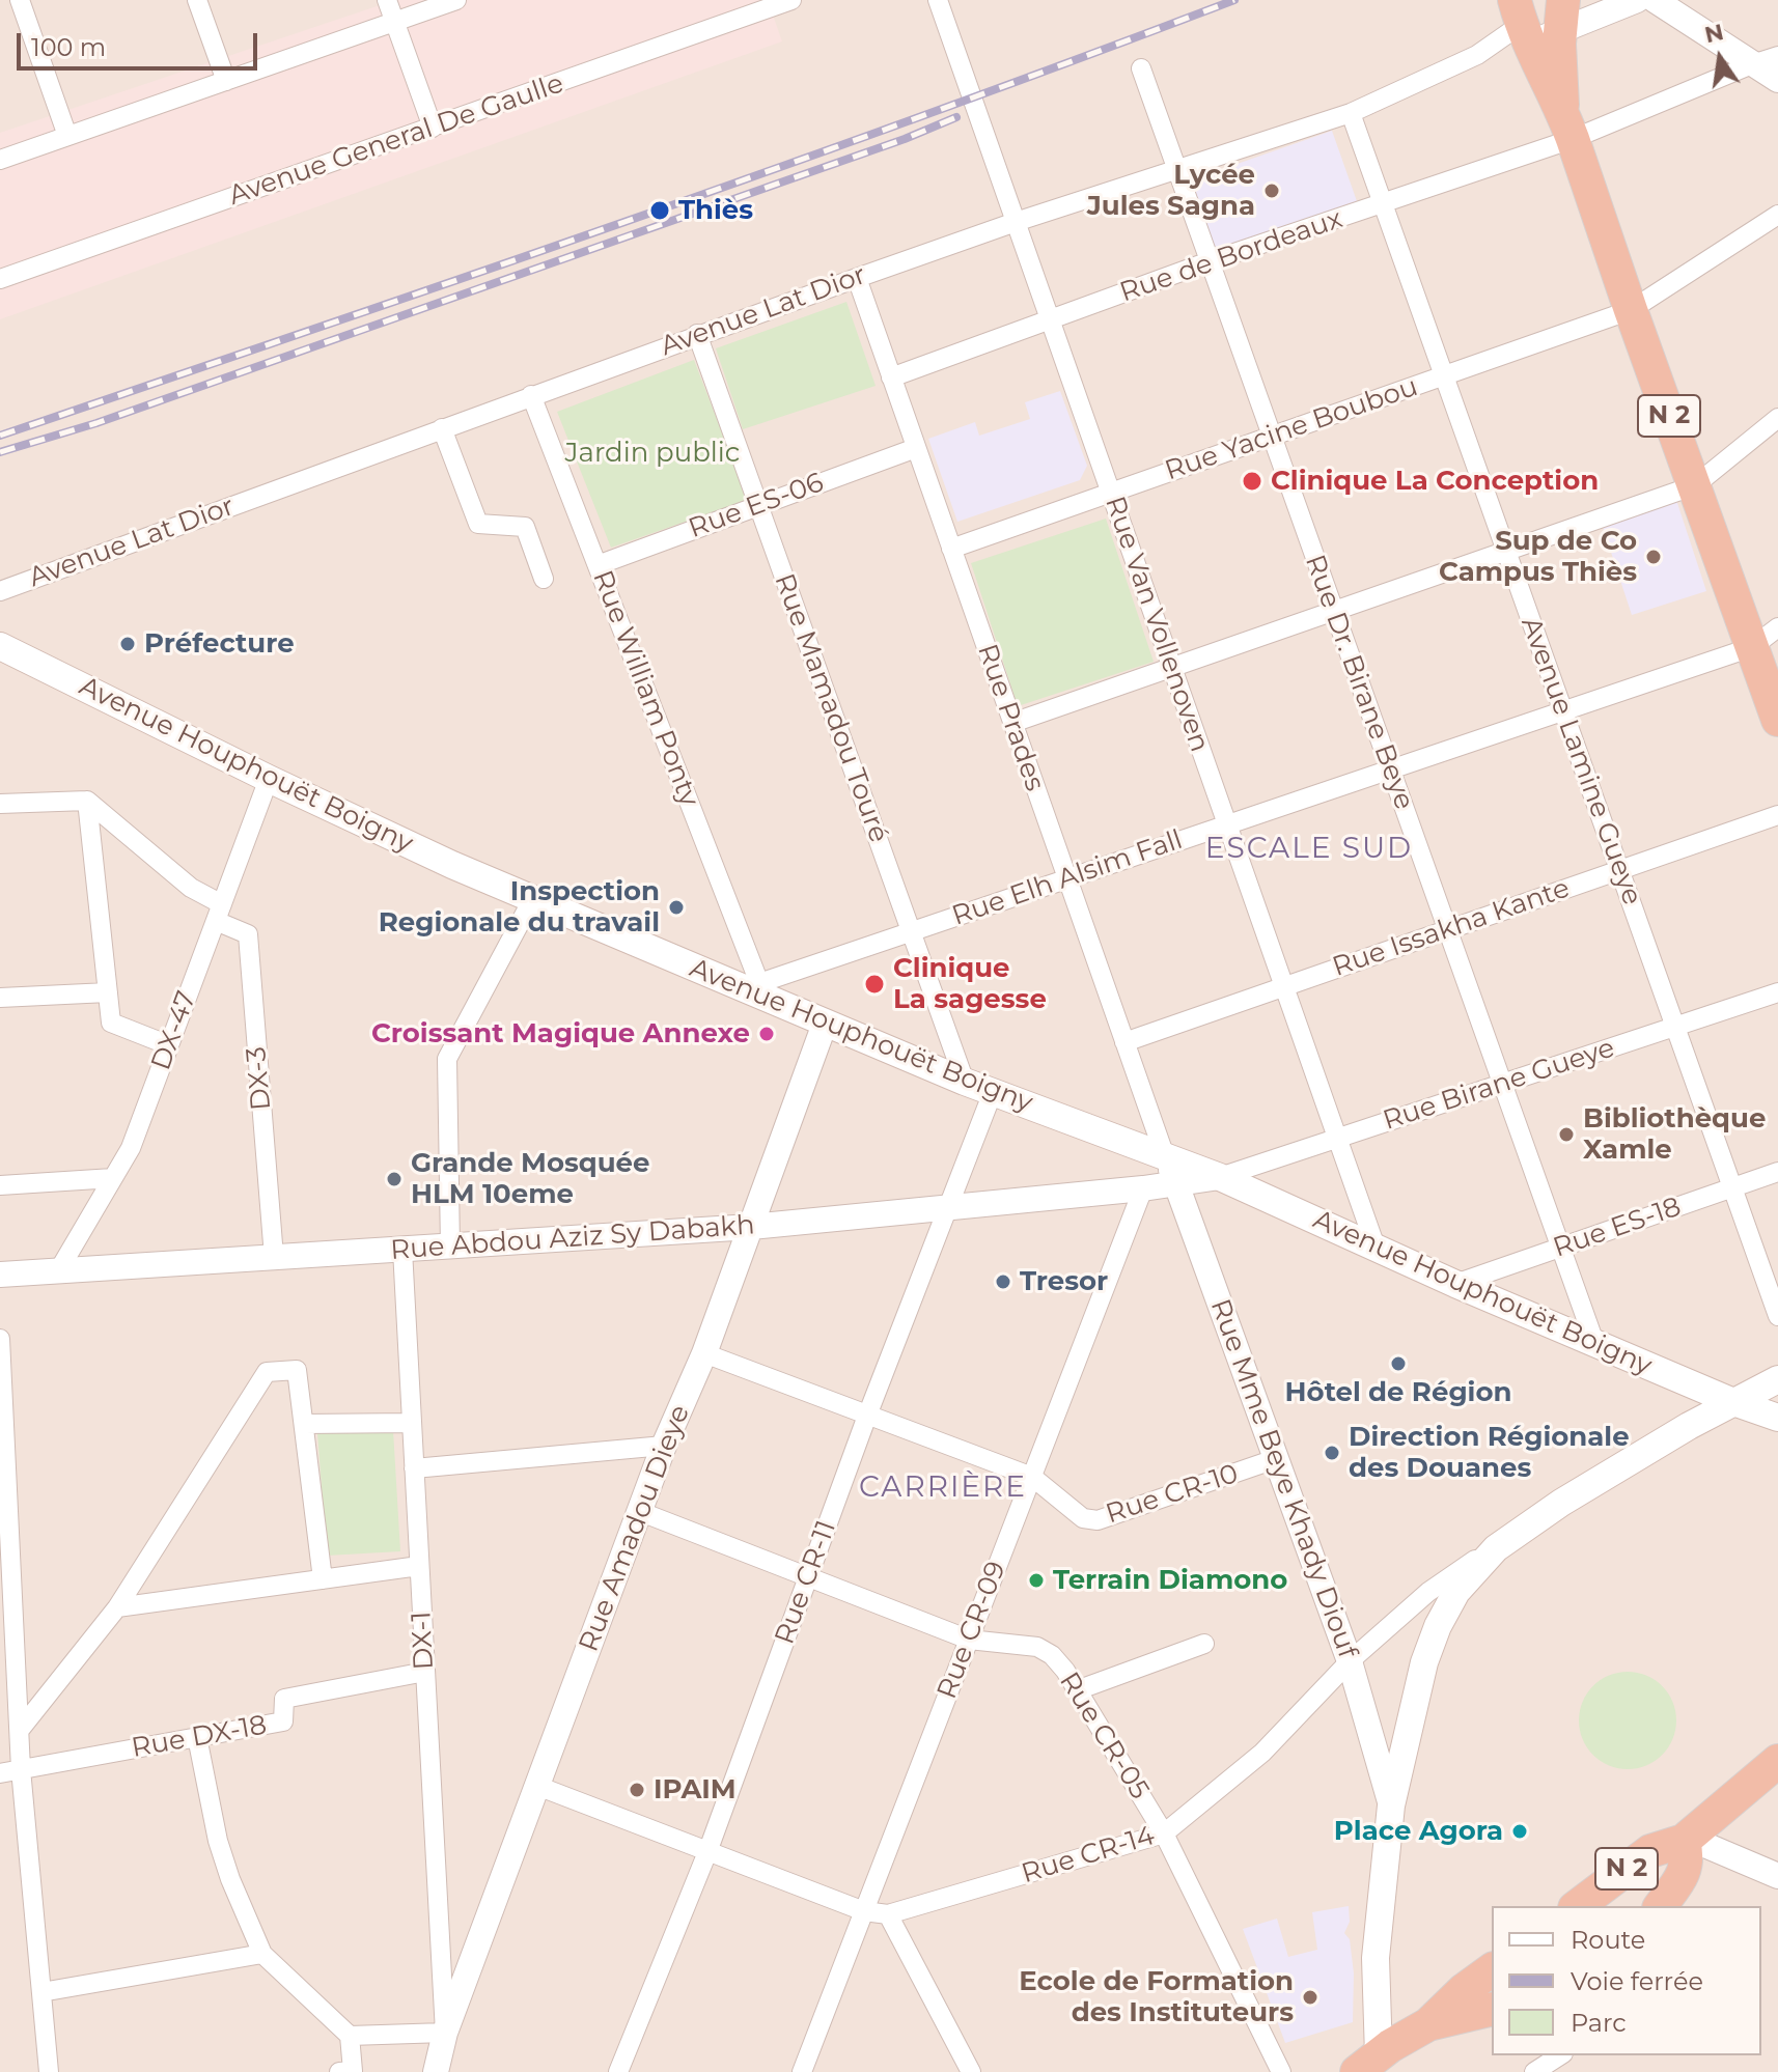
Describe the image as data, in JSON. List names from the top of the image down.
{
  "streets": {
    "highway": ["N 2"],
    "main road": ["Avenue Houphouët Boigny"],
    "street": [
      "Avenue General De Gaulle",
      "Rue de Bordeaux",
      "Avenue Lat Dior",
      "Rue Yacine Boubou",
      "Rue ES-06",
      "Rue Van Vollenoven",
      "Rue Dr. Birane Beye",
      "Rue William Ponty",
      "Rue Mamadou Touré",
      "Rue Prades",
      "Avenue Lamine Gueye",
      "Rue Elh Alsim Fall",
      "Rue Issakha Kante",
      "DX-47",
      "DX-3",
      "Rue Birane Gueye",
      "Rue ES-18",
      "Rue Abdou Aziz Sy Dabakh",
      "Rue Mme Beye Khady Diouf",
      "Rue CR-10",
      "Rue Amadou Dieye",
      "Rue CR-11",
      "Rue CR-09",
      "DX-1",
      "Rue CR-05",
      "Rue DX-18",
      "Rue CR-14"
    ]
  },
  "crossings": [
    ["Rue de Bordeaux", "N 2"],
    ["Rue de Bordeaux", "Rue Van Vollenoven"],
    ["Rue de Bordeaux", "Rue Dr. Birane Beye"],
    ["Rue de Bordeaux", "Rue Prades"],
    ["Rue de Bordeaux", "Avenue Lamine Gueye"],
    ["Avenue Lat Dior", "N 2"],
    ["Avenue Lat Dior", "Rue Van Vollenoven"],
    ["Avenue Lat Dior", "Rue Dr. Birane Beye"],
    ["Avenue Lat Dior", "Rue William Ponty"],
    ["Avenue Lat Dior", "Rue Mamadou Touré"],
    ["Avenue Lat Dior", "Rue Prades"],
    ["Avenue Lat Dior", "Avenue Lamine Gueye"],
    ["N 2", "Rue Yacine Boubou"],
    ["N 2", "Rue Elh Alsim Fall"],
    ["Rue Yacine Boubou", "Rue Van Vollenoven"],
    ["Rue Yacine Boubou", "Rue Dr. Birane Beye"],
    ["Rue Yacine Boubou", "Rue Prades"],
    ["Rue Yacine Boubou", "Avenue Lamine Gueye"],
    ["Rue ES-06", "Rue William Ponty"],
    ["Rue ES-06", "Rue Mamadou Touré"],
    ["Rue ES-06", "Rue Prades"],
    ["Rue Van Vollenoven", "Avenue Houphouët Boigny"],
    ["Rue Van Vollenoven", "Rue Elh Alsim Fall"],
    ["Rue Van Vollenoven", "Rue Issakha Kante"],
    ["Rue Van Vollenoven", "Rue Birane Gueye"],
    ["Rue Dr. Birane Beye", "Avenue Houphouët Boigny"],
    ["Rue Dr. Birane Beye", "Rue Elh Alsim Fall"],
    ["Rue Dr. Birane Beye", "Rue Issakha Kante"],
    ["Rue Dr. Birane Beye", "Rue Birane Gueye"],
    ["Rue Dr. Birane Beye", "Rue ES-18"],
    ["Rue William Ponty", "Avenue Houphouët Boigny"],
    ["Rue William Ponty", "Rue Elh Alsim Fall"],
    ["Rue Mamadou Touré", "Avenue Houphouët Boigny"],
    ["Rue Mamadou Touré", "Rue Elh Alsim Fall"],
    ["Rue Prades", "Avenue Houphouët Boigny"],
    ["Rue Prades", "Rue Elh Alsim Fall"],
    ["Rue Prades", "Rue Issakha Kante"],
    ["Rue Prades", "Rue Mme Beye Khady Diouf"],
    ["Avenue Lamine Gueye", "Rue Elh Alsim Fall"],
    ["Avenue Lamine Gueye", "Rue Issakha Kante"],
    ["Avenue Lamine Gueye", "Rue Birane Gueye"],
    ["Avenue Lamine Gueye", "Rue ES-18"],
    ["Avenue Houphouët Boigny", "Rue Elh Alsim Fall"],
    ["Avenue Houphouët Boigny", "DX-47"],
    ["Avenue Houphouët Boigny", "Rue Birane Gueye"],
    ["Avenue Houphouët Boigny", "Rue ES-18"],
    ["Avenue Houphouët Boigny", "Rue Abdou Aziz Sy Dabakh"],
    ["Avenue Houphouët Boigny", "Rue Mme Beye Khady Diouf"],
    ["Avenue Houphouët Boigny", "Rue Amadou Dieye"],
    ["Avenue Houphouët Boigny", "Rue CR-11"],
    ["DX-47", "DX-3"],
    ["DX-47", "Rue Abdou Aziz Sy Dabakh"],
    ["DX-3", "Rue Abdou Aziz Sy Dabakh"],
    ["Rue Birane Gueye", "Rue Abdou Aziz Sy Dabakh"],
    ["Rue Abdou Aziz Sy Dabakh", "Rue Mme Beye Khady Diouf"],
    ["Rue Abdou Aziz Sy Dabakh", "Rue Amadou Dieye"],
    ["Rue Abdou Aziz Sy Dabakh", "Rue CR-11"],
    ["Rue Abdou Aziz Sy Dabakh", "Rue CR-09"],
    ["Rue Abdou Aziz Sy Dabakh", "DX-1"],
    ["Rue Mme Beye Khady Diouf", "Rue CR-10"],
    ["Rue Mme Beye Khady Diouf", "Rue CR-14"],
    ["Rue CR-10", "Rue Amadou Dieye"],
    ["Rue CR-10", "Rue CR-11"],
    ["Rue CR-10", "Rue CR-09"],
    ["Rue Amadou Dieye", "DX-1"],
    ["Rue Amadou Dieye", "Rue CR-05"],
    ["Rue Amadou Dieye", "Rue CR-14"],
    ["Rue CR-11", "Rue CR-05"],
    ["Rue CR-11", "Rue CR-14"],
    ["Rue CR-09", "Rue CR-05"],
    ["Rue CR-09", "Rue CR-14"],
    ["DX-1", "Rue DX-18"],
    ["Rue CR-05", "Rue CR-14"]
  ],
  "districts": ["ESCALE SUD", "CARRIÈRE"],
  "parks": ["Jardin public"],
  "places": [
    "Lycée Jules Sagna",
    "Thiès",
    "Clinique La Conception",
    "Sup de Co Campus Thiès",
    "Préfecture",
    "Inspection Regionale du travail",
    "Clinique La sagesse",
    "Croissant Magique Annexe",
    "Bibliothèque Xamle",
    "Grande Mosquée HLM 10eme",
    "Tresor",
    "Hôtel de Région",
    "Direction Régionale des Douanes",
    "Terrain Diamono",
    "IPAIM",
    "Place Agora",
    "Ecole de Formation des Instituteurs"
  ],
  "legend": ["Route", "Voie ferrée", "Parc"],
  "scale_bar": "100 m",
  "north": "top"
}
